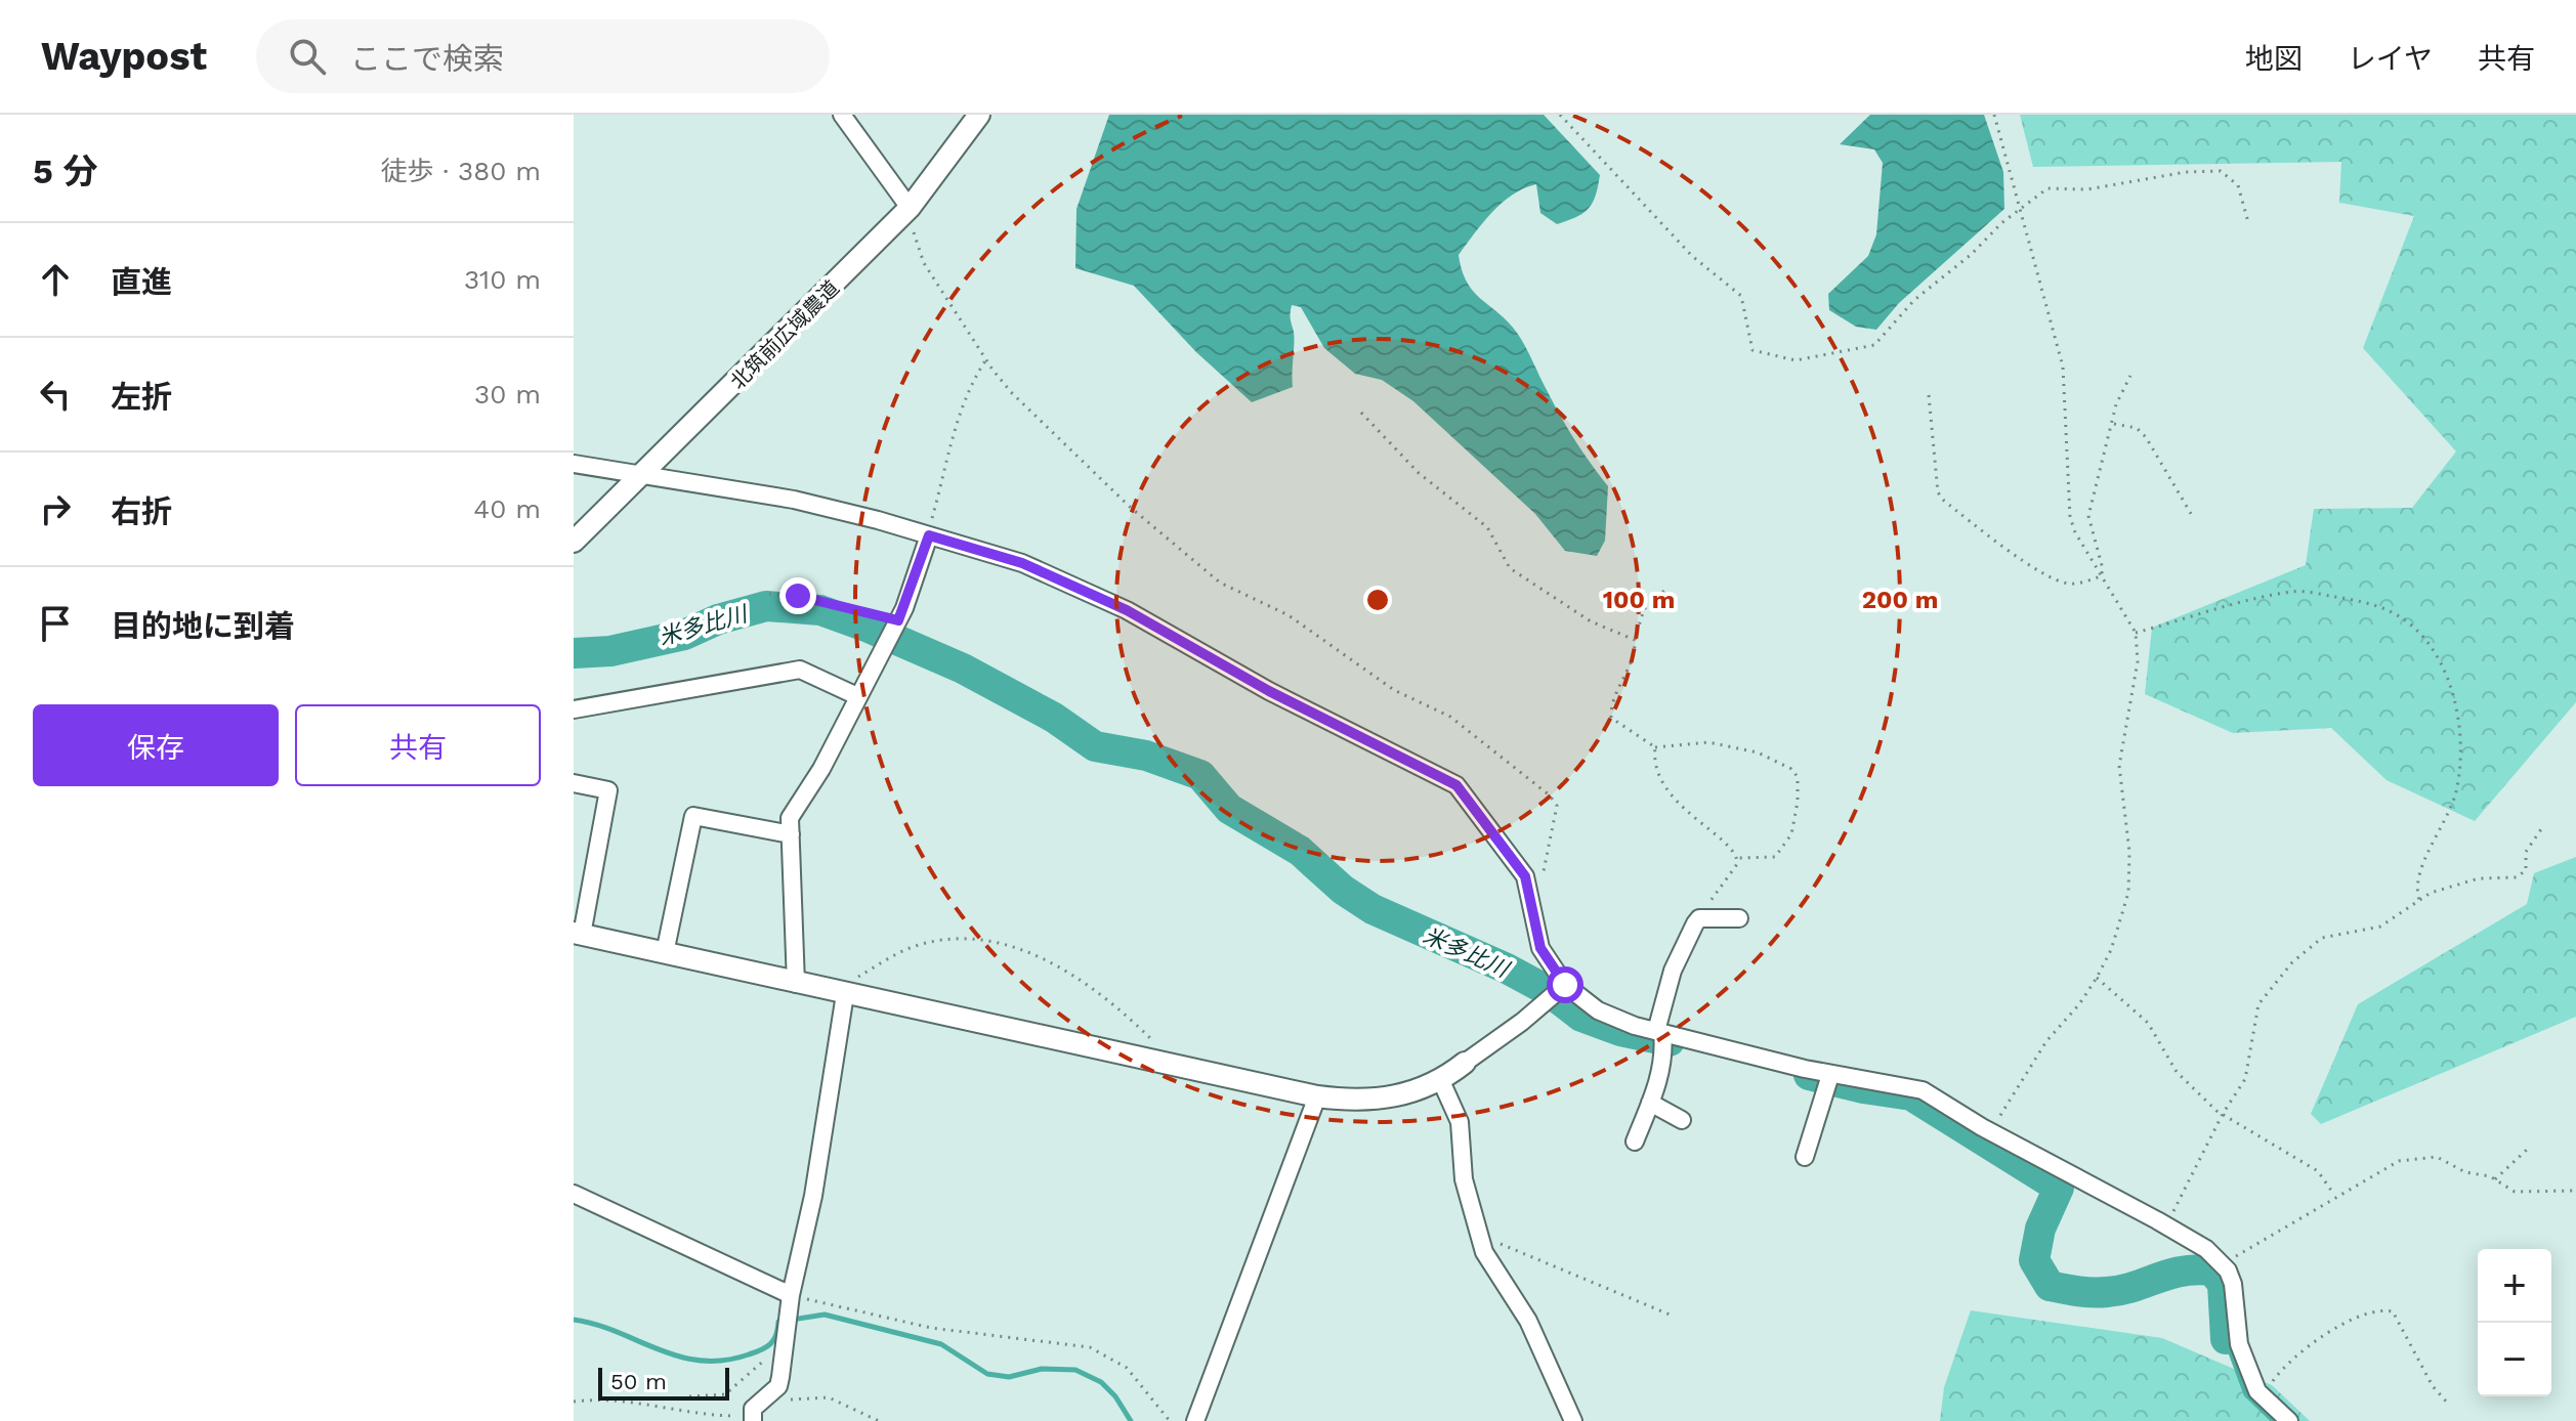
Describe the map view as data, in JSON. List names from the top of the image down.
{
  "streets": {
    "street": ["北筑前広域農道"]
  },
  "water": ["米多比川"],
  "scale_bar": "50 m",
  "page": {
    "header": "Waypost",
    "search": "ここで検索",
    "nav": ["地図", "レイヤ", "共有"],
    "heading": ["5 分", "徒歩 · 380 m"],
    "list": [
      ["直進", "310 m"],
      ["左折", "30 m"],
      ["右折", "40 m"],
      "目的地に到着"
    ],
    "buttons": ["保存", "共有"],
    "map_buttons": ["+", "−"],
    "scale": "50 m"
  },
  "rings": ["100 m", "200 m"]
}
